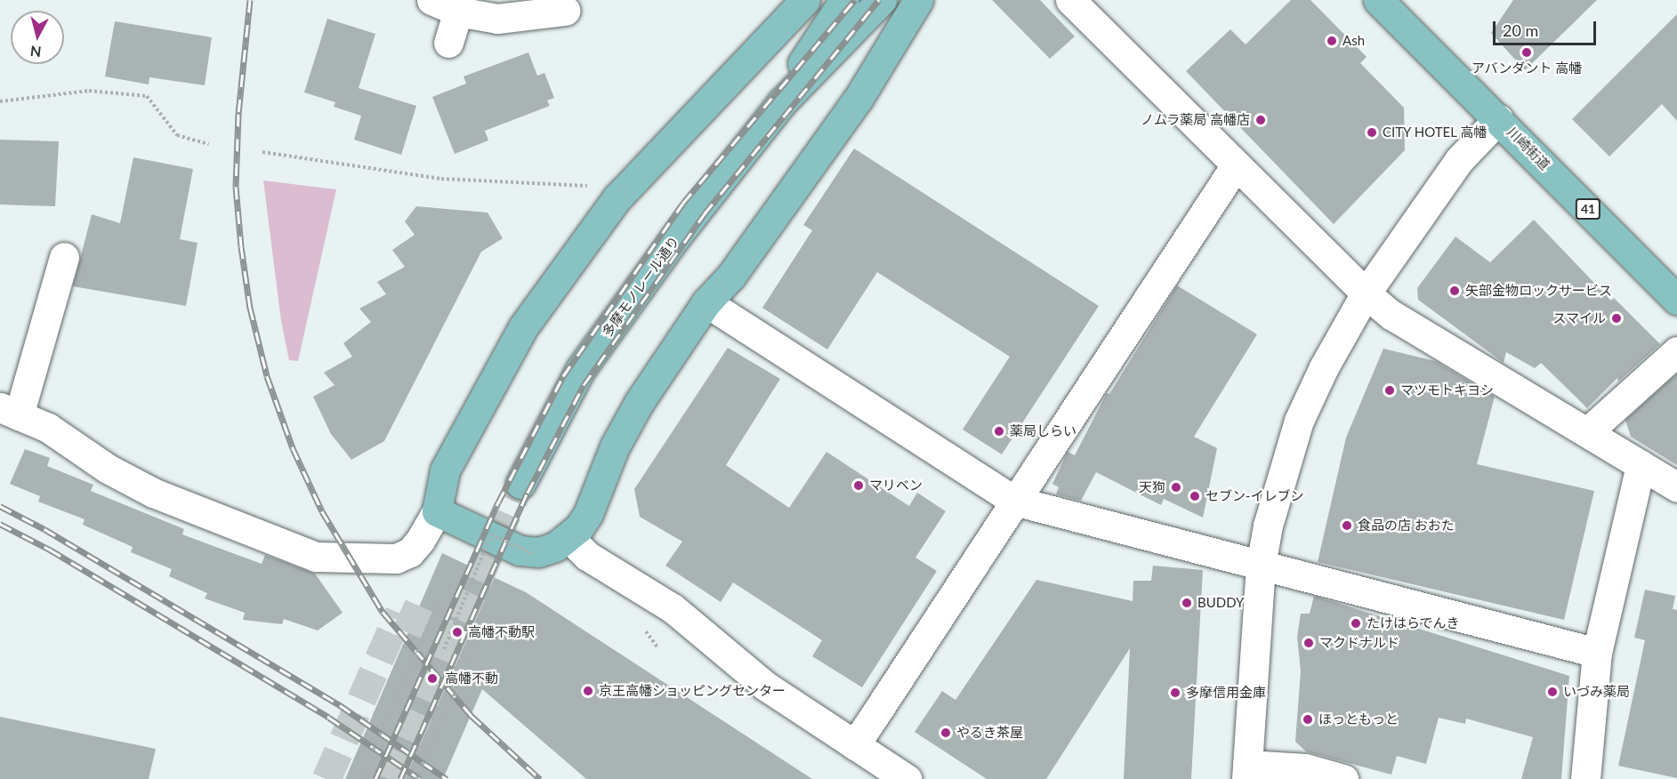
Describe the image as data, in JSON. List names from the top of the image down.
{
  "streets": {
    "main road": ["川崎街道", "41", "多摩モノレール通り"]
  },
  "places": [
    "Ash",
    "アバンダント 高幡",
    "ノムラ薬局 高幡店",
    "CITY HOTEL 高幡",
    "矢部金物ロックサービス",
    "スマイル",
    "マツモトキヨシ",
    "薬局しらい",
    "マリベン",
    "天狗",
    "セブン-イレブン",
    "食品の店 おおた",
    "BUDDY",
    "たけはらでんき",
    "高幡不動駅",
    "マクドナルド",
    "高幡不動",
    "京王高幡ショッピングセンター",
    "いづみ薬局",
    "多摩信用金庫",
    "ほっともっと",
    "やるき茶屋"
  ],
  "scale_bar": "20 m",
  "north": "bottom"
}
